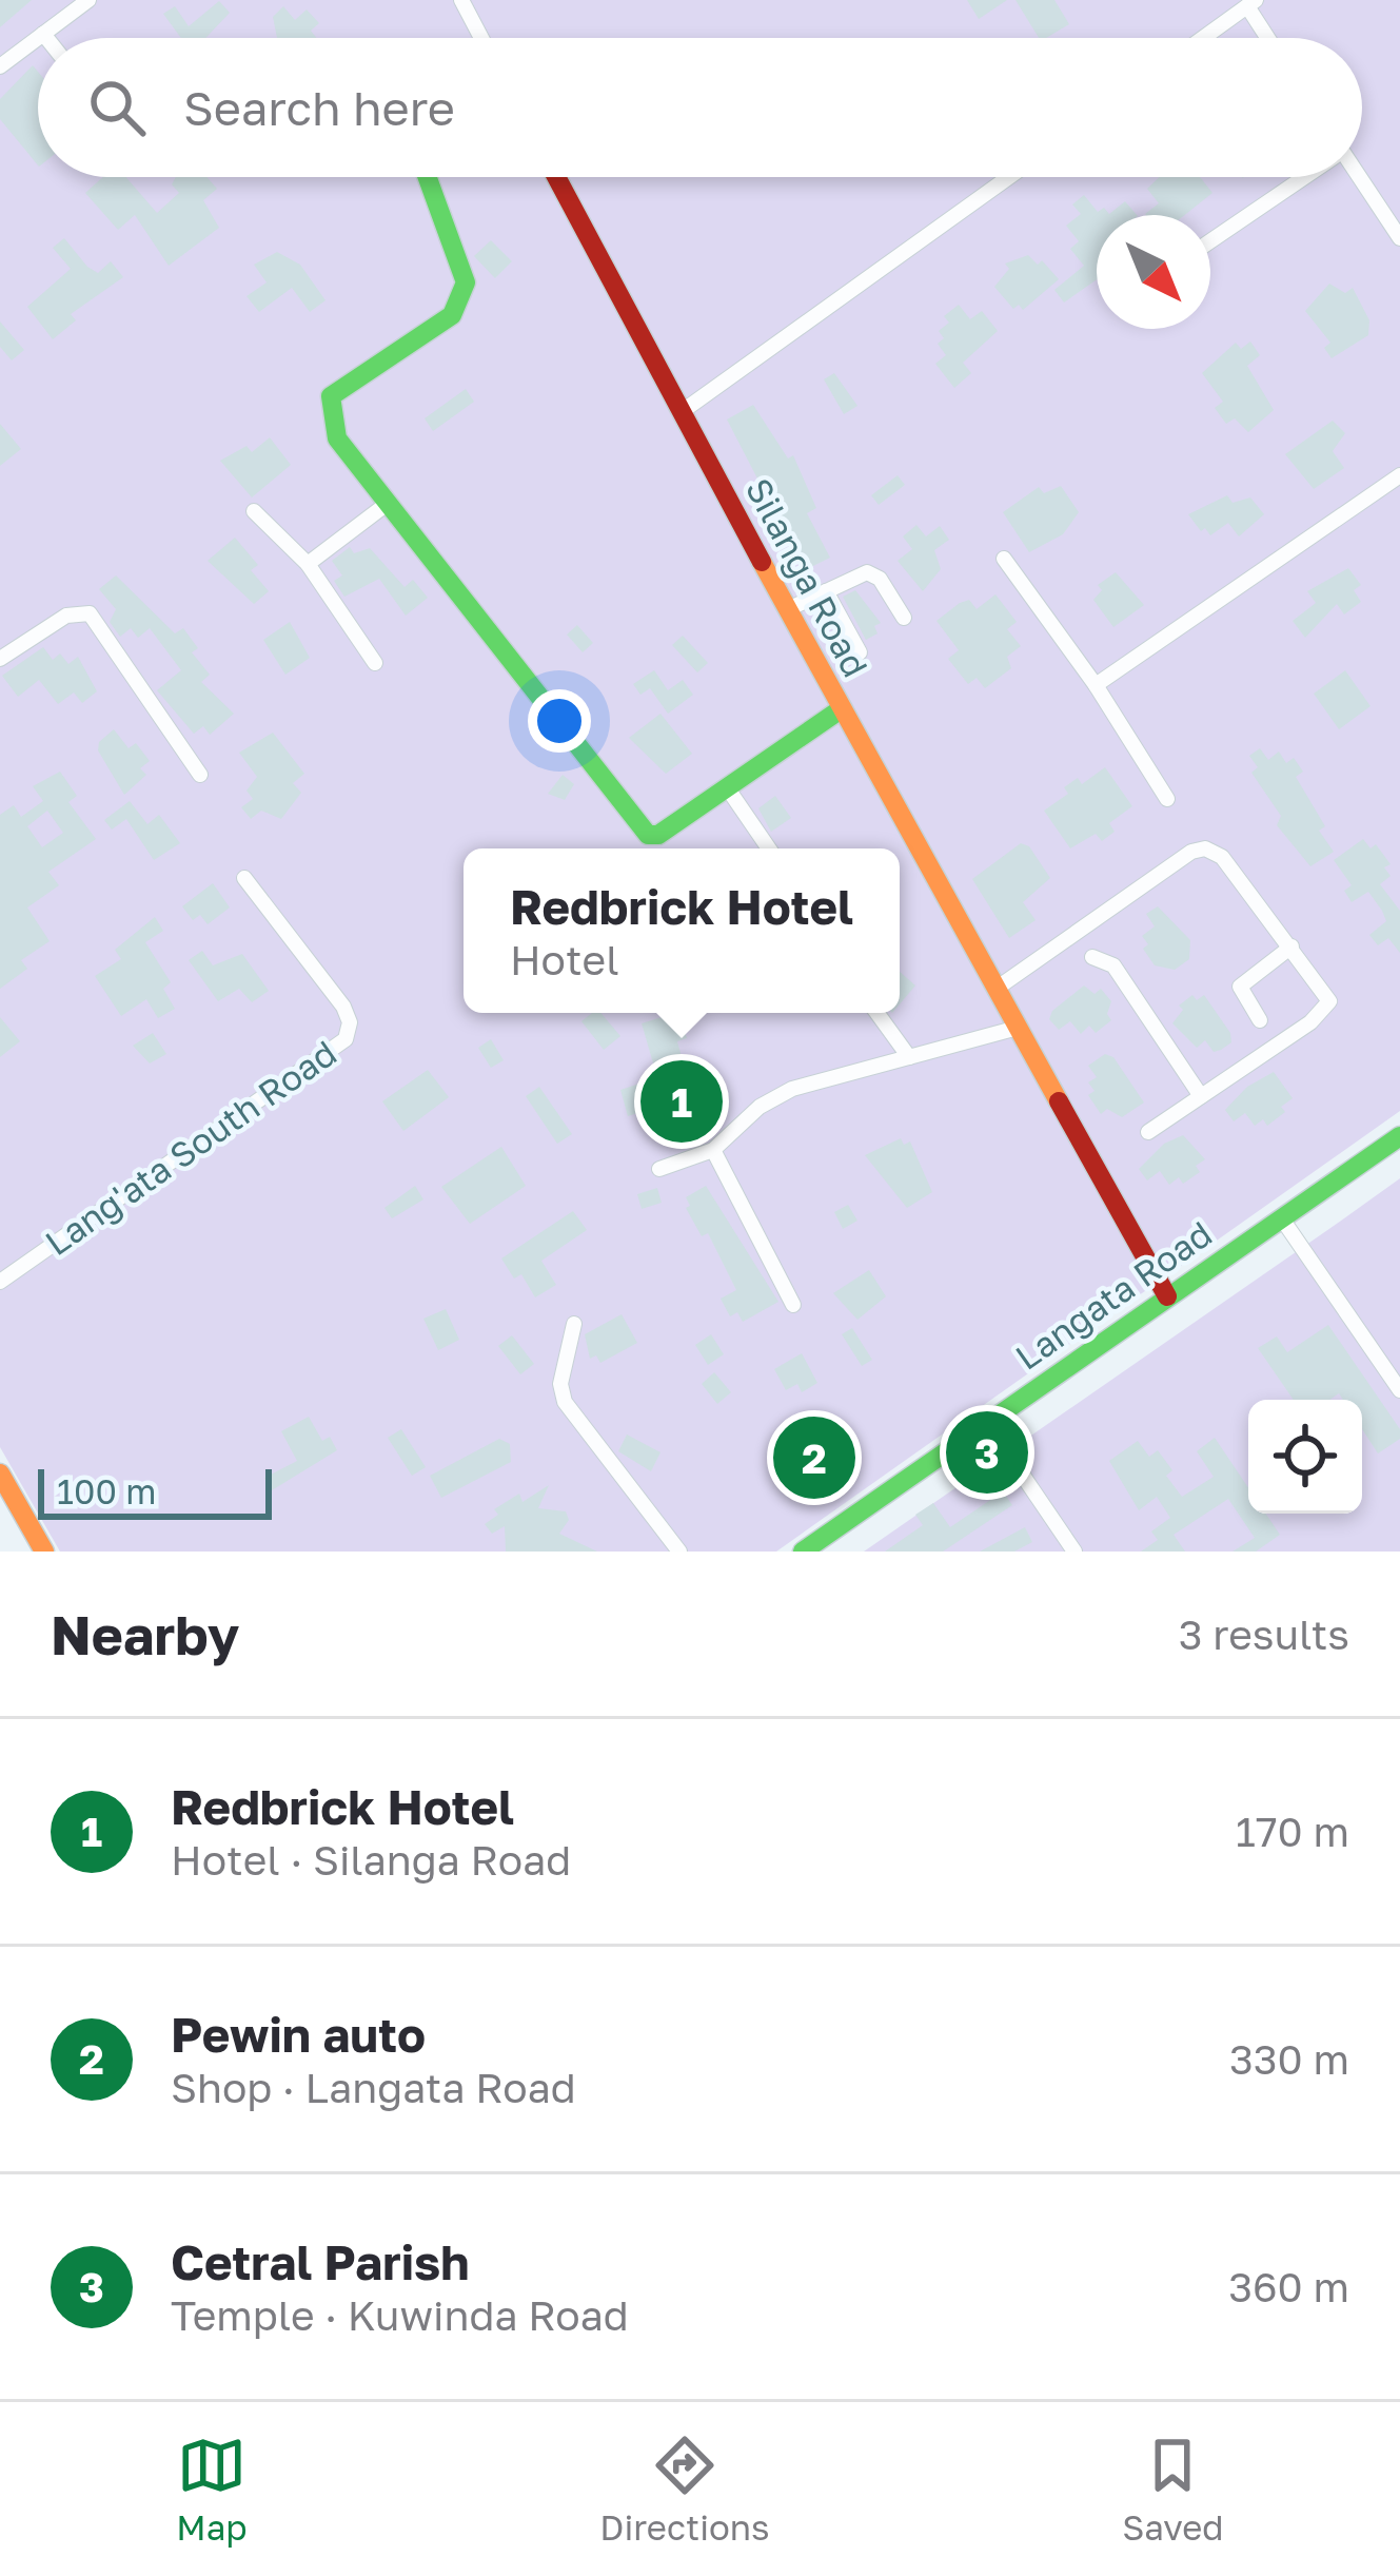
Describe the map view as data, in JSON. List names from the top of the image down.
{
  "streets": {
    "street": ["Silanga Road", "Lang'ata South Road", "Langata Road"]
  },
  "crossings": [
    ["Silanga Road", "Langata Road"]
  ],
  "scale_bar": "100 m",
  "north": "bottom right",
  "page": {
    "search": "Search here",
    "popup": ["Redbrick Hotel", "Hotel"],
    "pins": ["1", "3", "2"],
    "scale": "100 m",
    "heading": ["Nearby", "3 results"],
    "list": [
      {
        "mark": "1",
        "name": "Redbrick Hotel",
        "note": "Hotel · Silanga Road",
        "value": "170 m"
      },
      {
        "mark": "2",
        "name": "Pewin auto",
        "note": "Shop · Langata Road",
        "value": "330 m"
      },
      {
        "mark": "3",
        "name": "Cetral Parish",
        "note": "Temple · Kuwinda Road",
        "value": "360 m"
      }
    ],
    "nav": ["Map", "Directions", "Saved"]
  }
}
